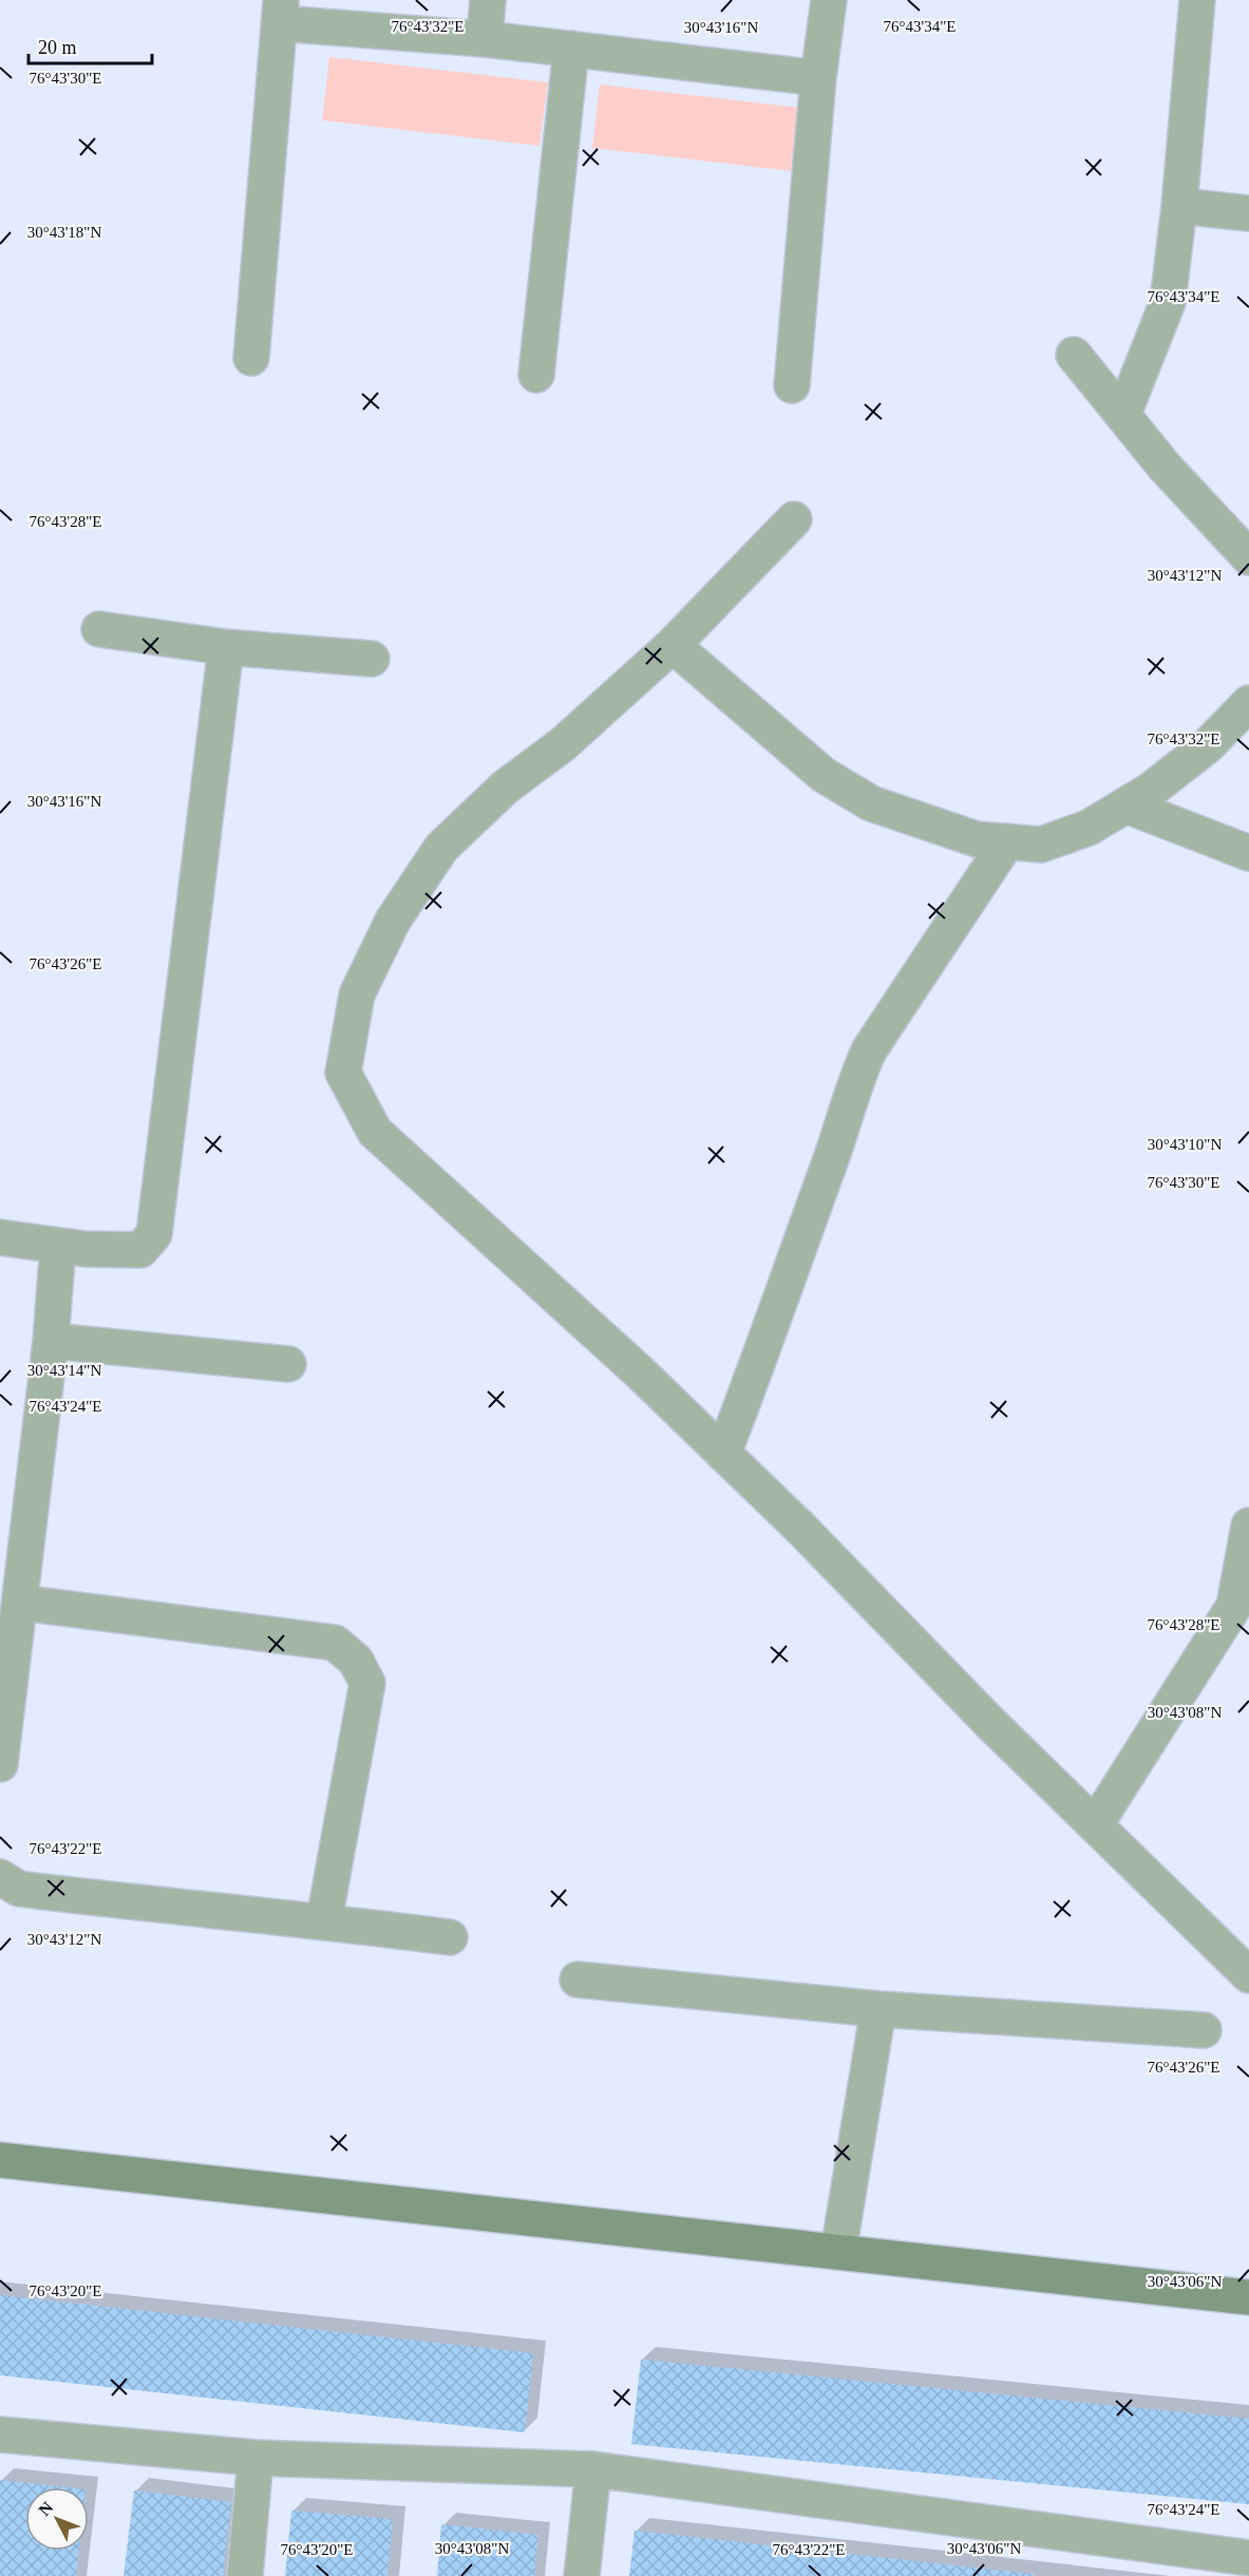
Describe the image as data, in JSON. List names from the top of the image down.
{
  "scale_bar": "20 m",
  "north": "top left",
  "coordinates": [
    "76°43'32\"E",
    "76°43'34\"E",
    "30°43'16\"N",
    "76°43'30\"E",
    "30°43'18\"N",
    "76°43'28\"E",
    "30°43'12\"N",
    "76°43'26\"E",
    "30°43'10\"N",
    "30°43'14\"N",
    "76°43'24\"E",
    "30°43'08\"N",
    "76°43'22\"E",
    "30°43'06\"N",
    "76°43'20\"E"
  ]
}
